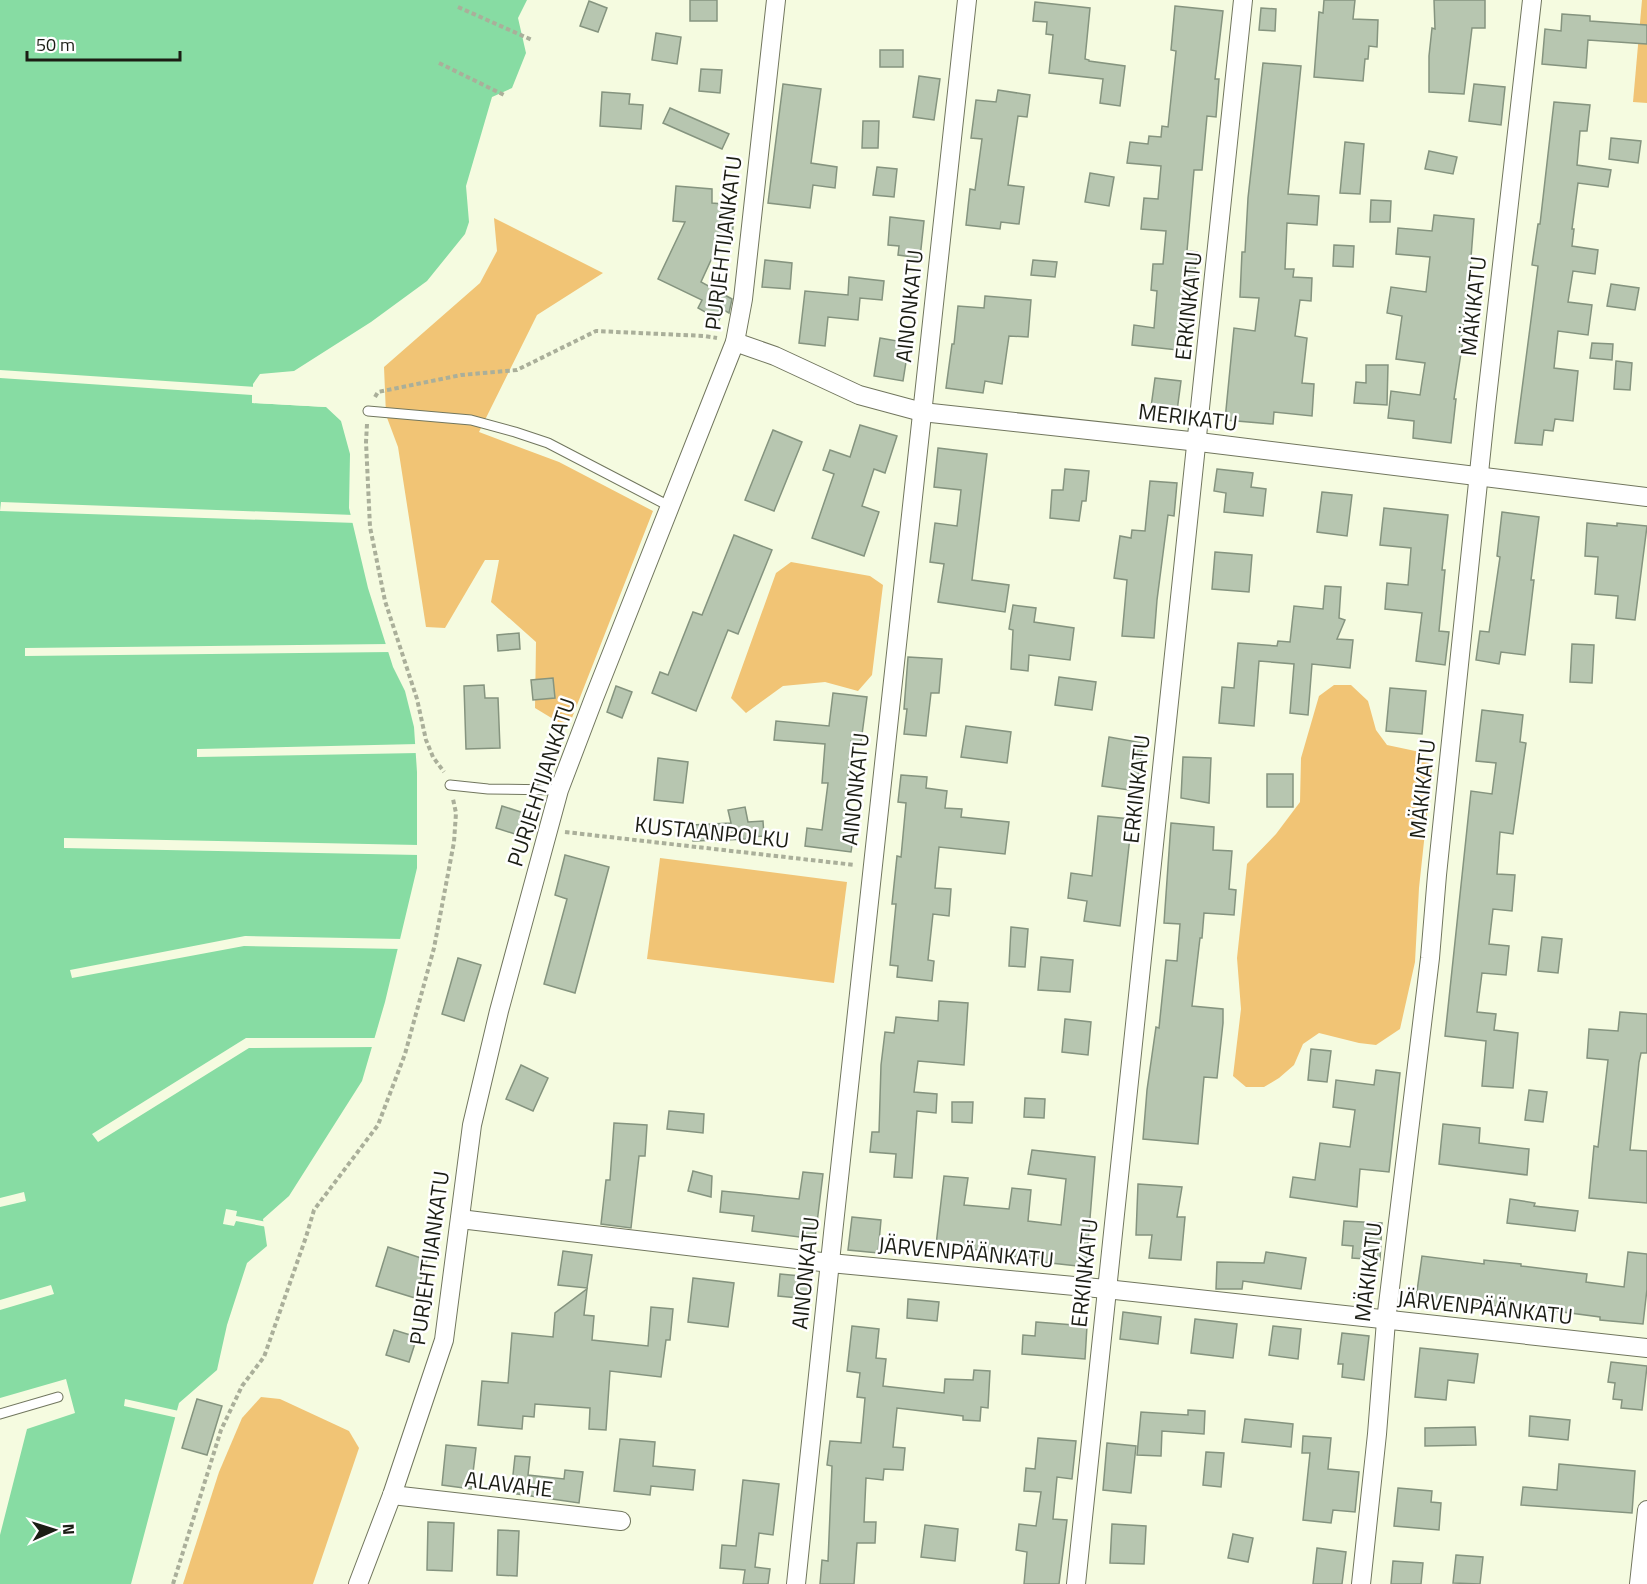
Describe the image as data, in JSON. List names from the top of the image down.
{
  "streets": {
    "street": [
      "PURJEHTIJANKATU",
      "AINONKATU",
      "ERKINKATU",
      "MÄKIKATU",
      "MERIKATU",
      "JÄRVENPÄÄNKATU",
      "ALAVAHE"
    ],
    "path": ["KUSTAANPOLKU"]
  },
  "crossings": [
    ["PURJEHTIJANKATU", "MERIKATU"],
    ["PURJEHTIJANKATU", "KUSTAANPOLKU"],
    ["PURJEHTIJANKATU", "JÄRVENPÄÄNKATU"],
    ["PURJEHTIJANKATU", "ALAVAHE"],
    ["AINONKATU", "MERIKATU"],
    ["AINONKATU", "KUSTAANPOLKU"],
    ["AINONKATU", "JÄRVENPÄÄNKATU"],
    ["ERKINKATU", "MERIKATU"],
    ["ERKINKATU", "JÄRVENPÄÄNKATU"],
    ["MÄKIKATU", "MERIKATU"],
    ["MÄKIKATU", "JÄRVENPÄÄNKATU"]
  ],
  "scale_bar": "50 m",
  "north": "right"
}
